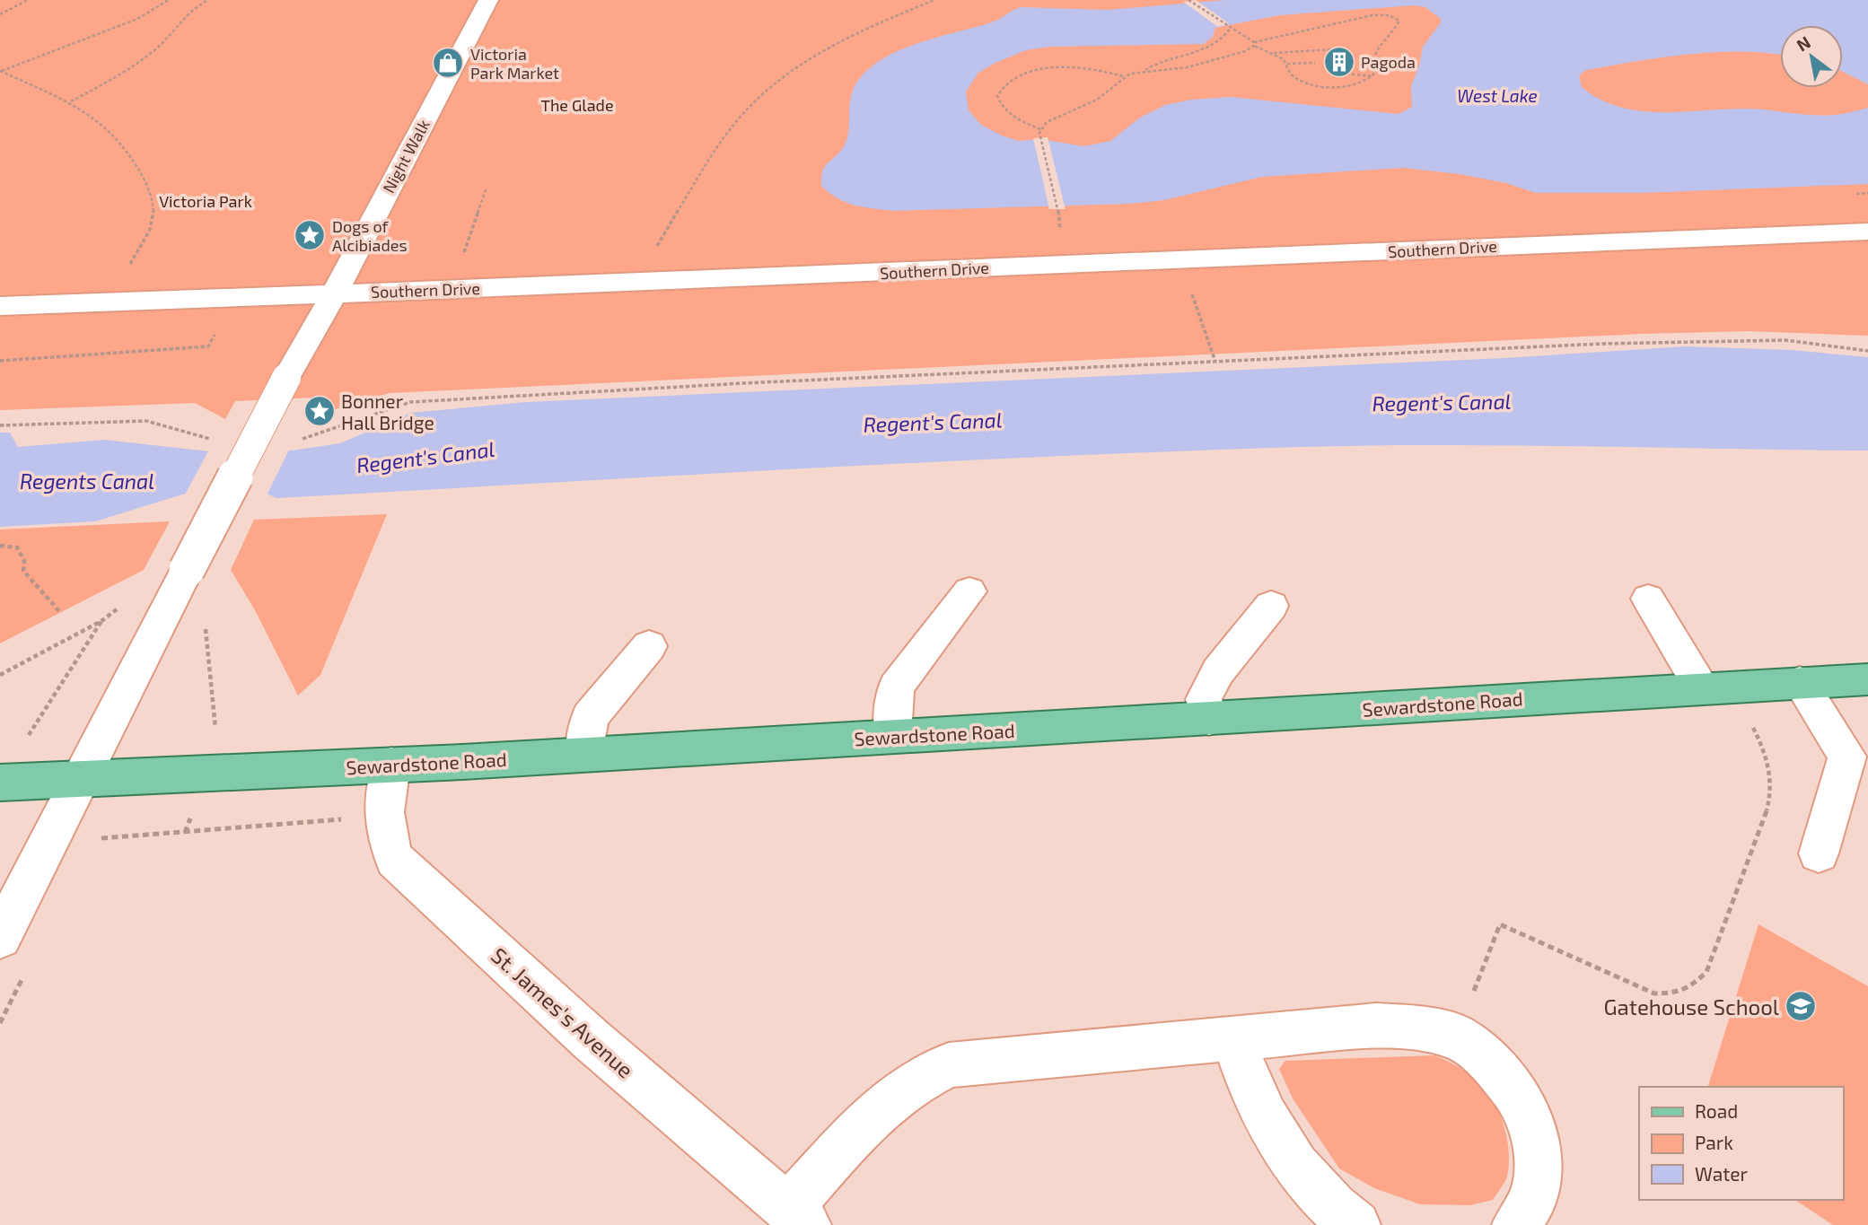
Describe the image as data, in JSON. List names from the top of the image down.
{
  "streets": {
    "main road": ["Sewardstone Road"],
    "street": ["Night Walk", "Southern Drive", "St. James's Avenue"]
  },
  "crossings": [
    ["Night Walk", "Southern Drive"],
    ["Night Walk", "Sewardstone Road"],
    ["Sewardstone Road", "St. James's Avenue"]
  ],
  "water": ["West Lake", "Regent's Canal", "Regents Canal"],
  "parks": ["The Glade", "Victoria Park"],
  "places": {
    "building": ["Pagoda"],
    "shop": ["Victoria Park Market"],
    "place": ["Dogs of Alcibiades", "Bonner Hall Bridge"],
    "school or university": ["Gatehouse School"]
  },
  "legend": ["Road", "Park", "Water"],
  "north": "top left"
}
